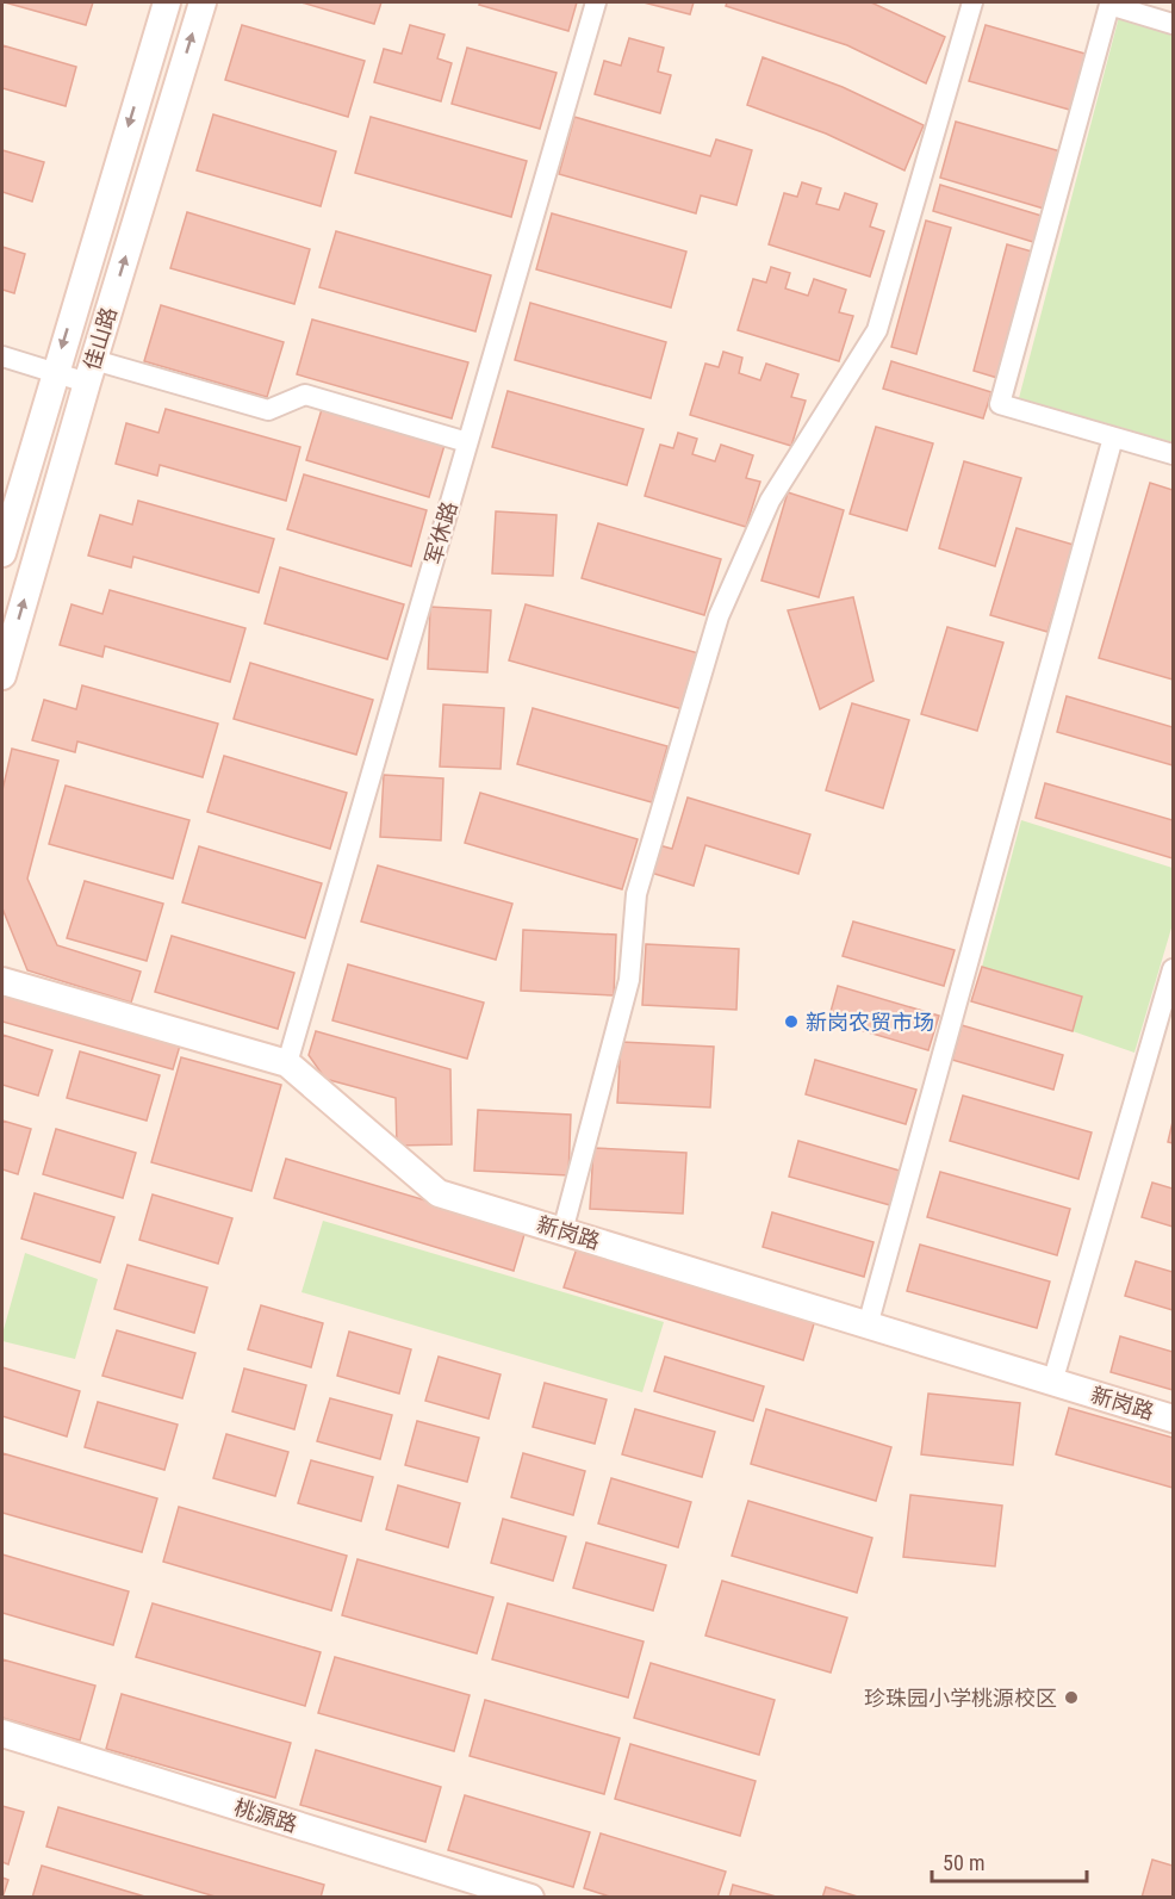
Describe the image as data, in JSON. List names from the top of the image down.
{
  "streets": {
    "street": [
      "佳山路",
      "军休路",
      "新岗路",
      "桃源路"
    ]
  },
  "crossings": [
    ["军休路", "新岗路"]
  ],
  "places": ["新岗农贸市场", "珍珠园小学桃源校区"],
  "scale_bar": "50 m"
}
